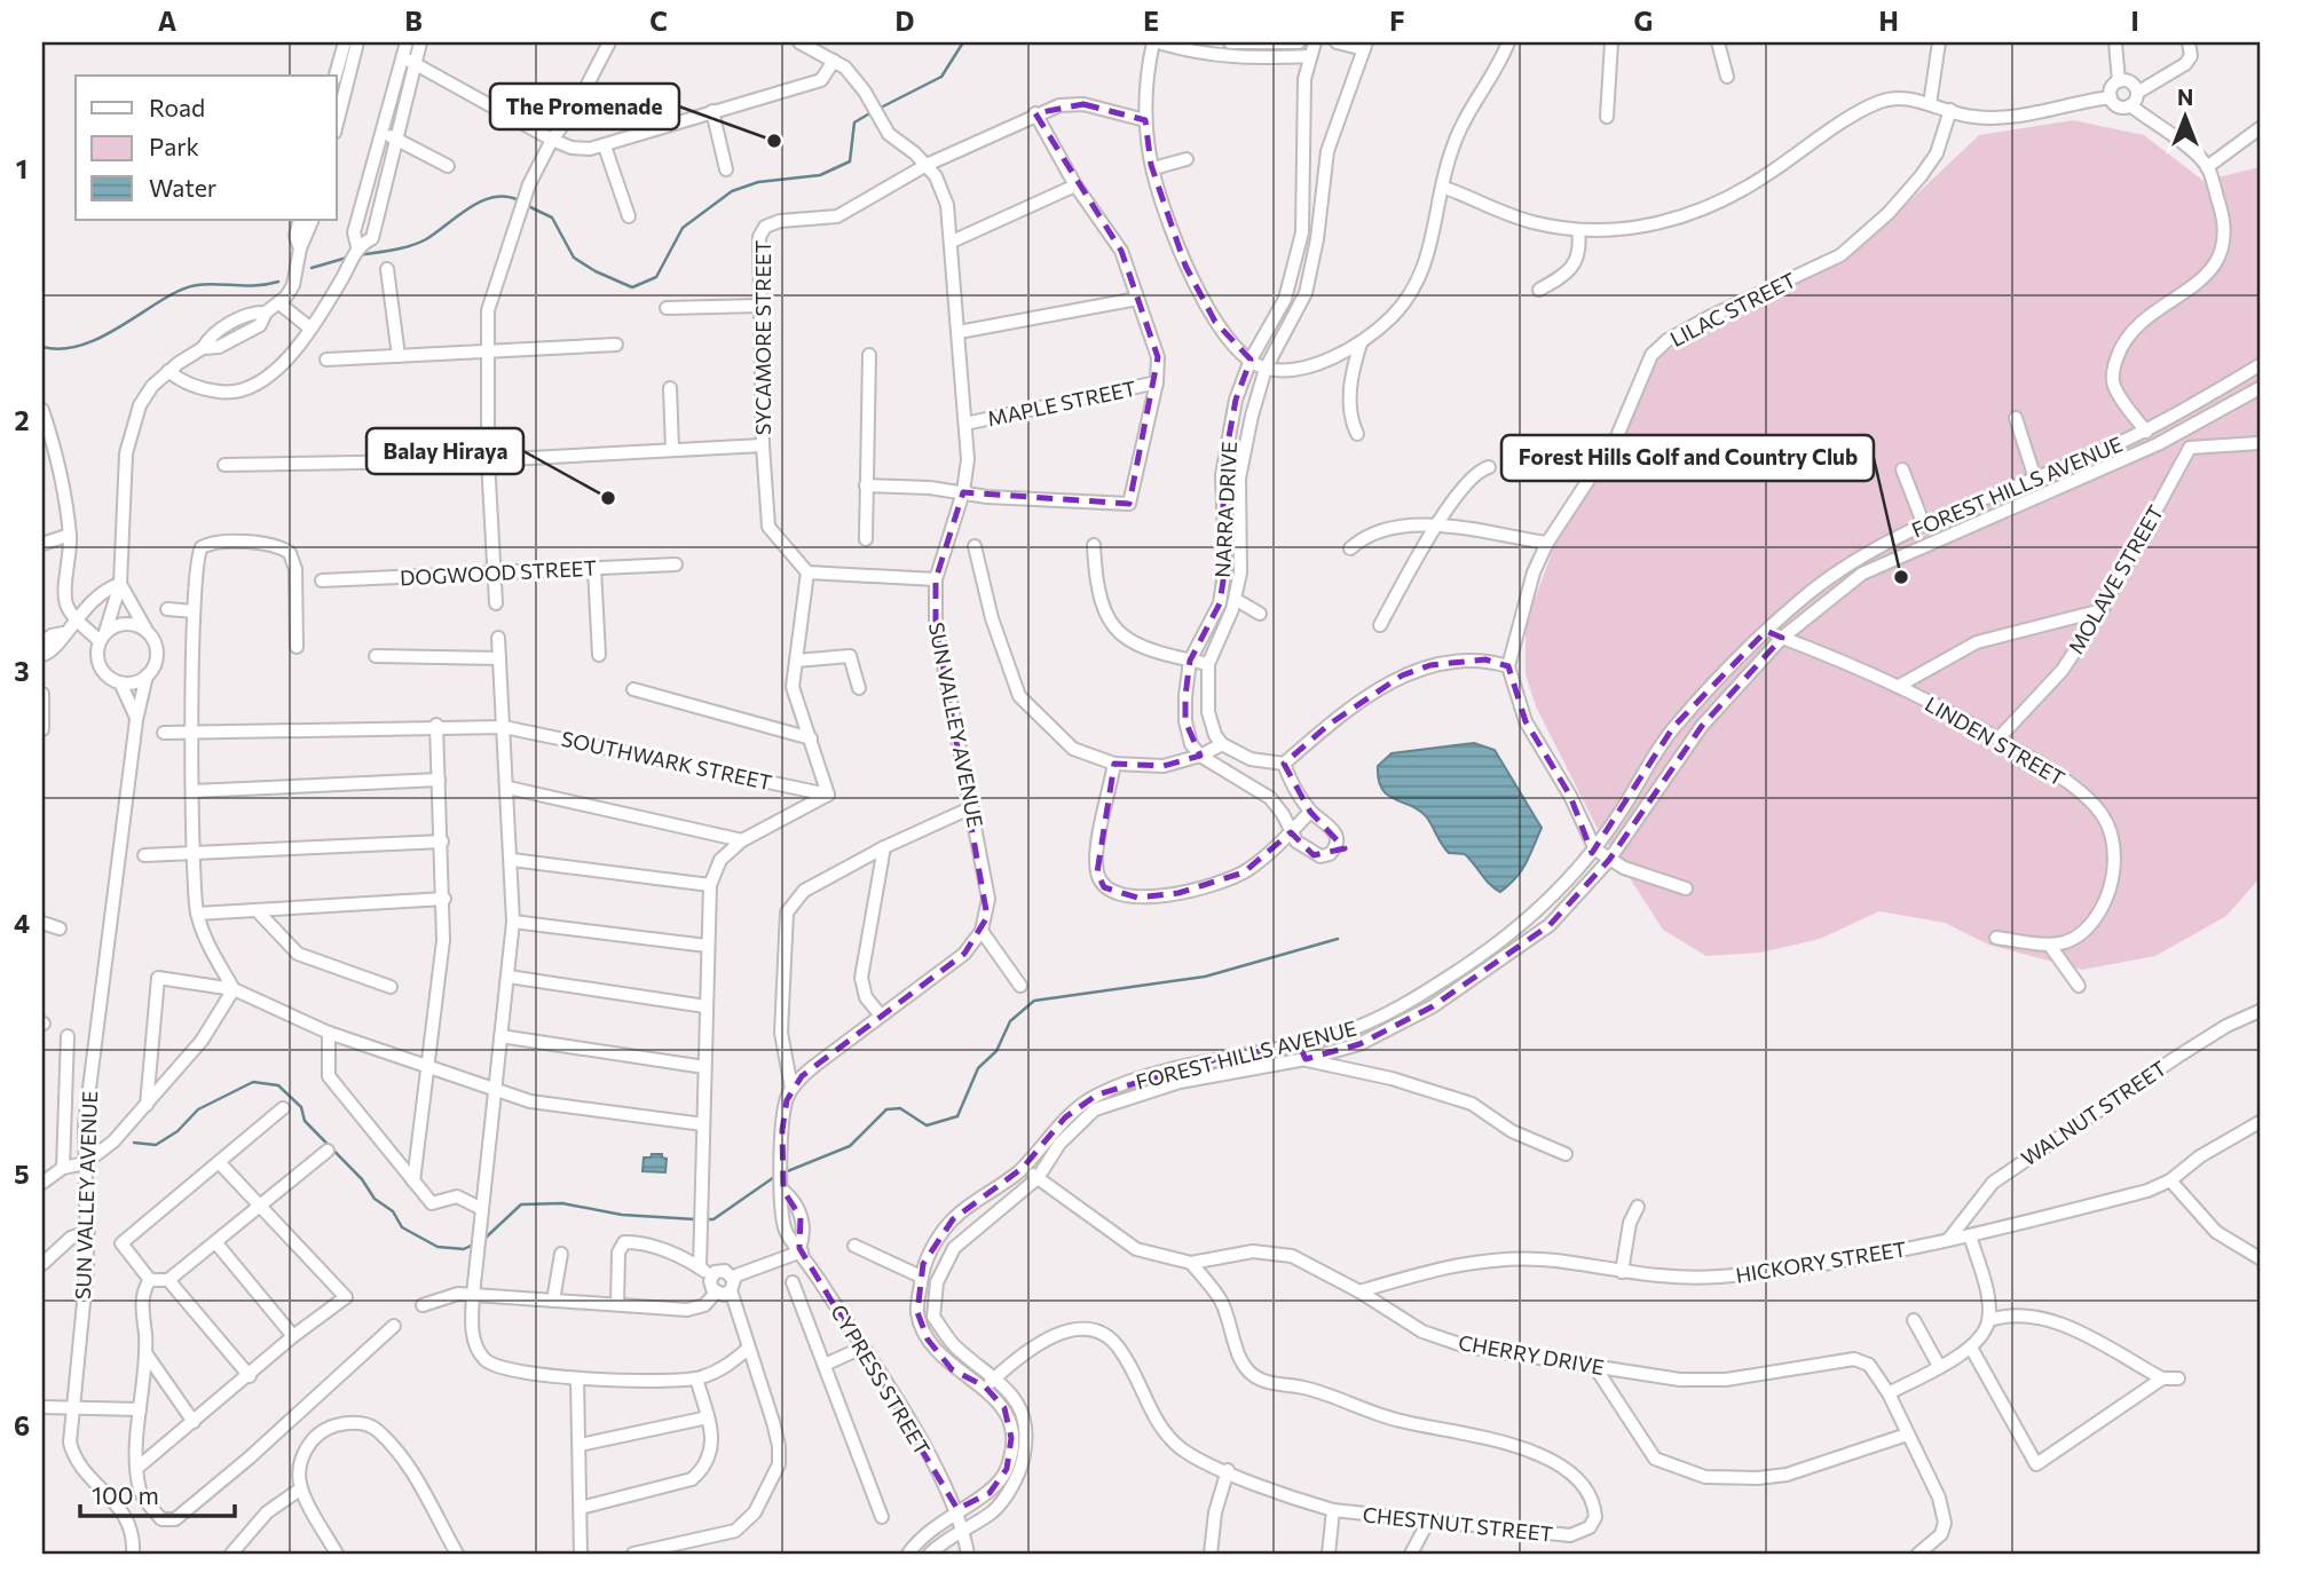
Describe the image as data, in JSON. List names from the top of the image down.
{
  "streets": {
    "street": [
      "LILAC STREET",
      "SYCAMORE STREET",
      "MAPLE STREET",
      "FOREST HILLS AVENUE",
      "NARRA DRIVE",
      "DOGWOOD STREET",
      "MOLAVE STREET",
      "SUN VALLEY AVENUE",
      "LINDEN STREET",
      "SOUTHWARK STREET",
      "WALNUT STREET",
      "HICKORY STREET",
      "CHERRY DRIVE",
      "CYPRESS STREET",
      "CHESTNUT STREET"
    ]
  },
  "crossings": [
    ["SYCAMORE STREET", "SUN VALLEY AVENUE"],
    ["MAPLE STREET", "SUN VALLEY AVENUE"],
    ["FOREST HILLS AVENUE", "LINDEN STREET"],
    ["FOREST HILLS AVENUE", "CHERRY DRIVE"],
    ["FOREST HILLS AVENUE", "CYPRESS STREET"],
    ["FOREST HILLS AVENUE", "CHESTNUT STREET"],
    ["MOLAVE STREET", "LINDEN STREET"],
    ["WALNUT STREET", "HICKORY STREET"],
    ["HICKORY STREET", "CHERRY DRIVE"],
    ["CHERRY DRIVE", "CHESTNUT STREET"]
  ],
  "places": ["The Promenade", "Balay Hiraya", "Forest Hills Golf and Country Club"],
  "legend": ["Road", "Park", "Water"],
  "scale_bar": "100 m",
  "north": "top",
  "grid": {
    "columns": [
      "A",
      "B",
      "C",
      "D",
      "E",
      "F",
      "G",
      "H",
      "I"
    ],
    "rows": [
      "1",
      "2",
      "3",
      "4",
      "5",
      "6"
    ]
  }
}
